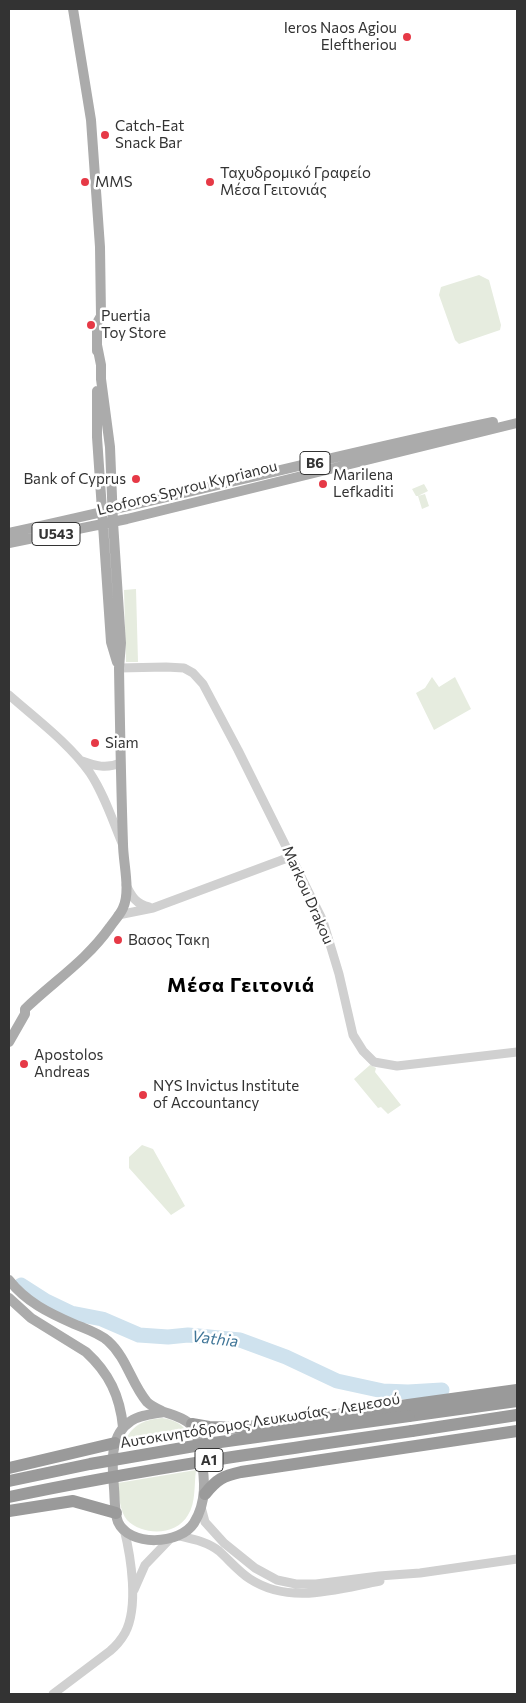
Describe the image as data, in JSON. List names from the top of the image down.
{
  "streets": {
    "highway": ["Αυτοκινητόδρομος Λευκωσίας - Λεμεσού", "A1"],
    "main road": ["B6", "Leoforos Spyrou Kyprianou", "U543"],
    "street": ["Markou Drakou"]
  },
  "districts": ["Μέσα Γειτονιά"],
  "water": ["Vathia"],
  "places": [
    "Ieros Naos Agiou Eleftheriou",
    "Catch-Eat Snack Bar",
    "MMS",
    "Ταχυδρομικό Γραφείο Μέσα Γειτονιάς",
    "Puertia Toy Store",
    "Bank of Cyprus",
    "Marilena Lefkaditi",
    "Siam",
    "Βασος Τακη",
    "Apostolos Andreas",
    "NYS Invictus Institute of Accountancy"
  ]
}
